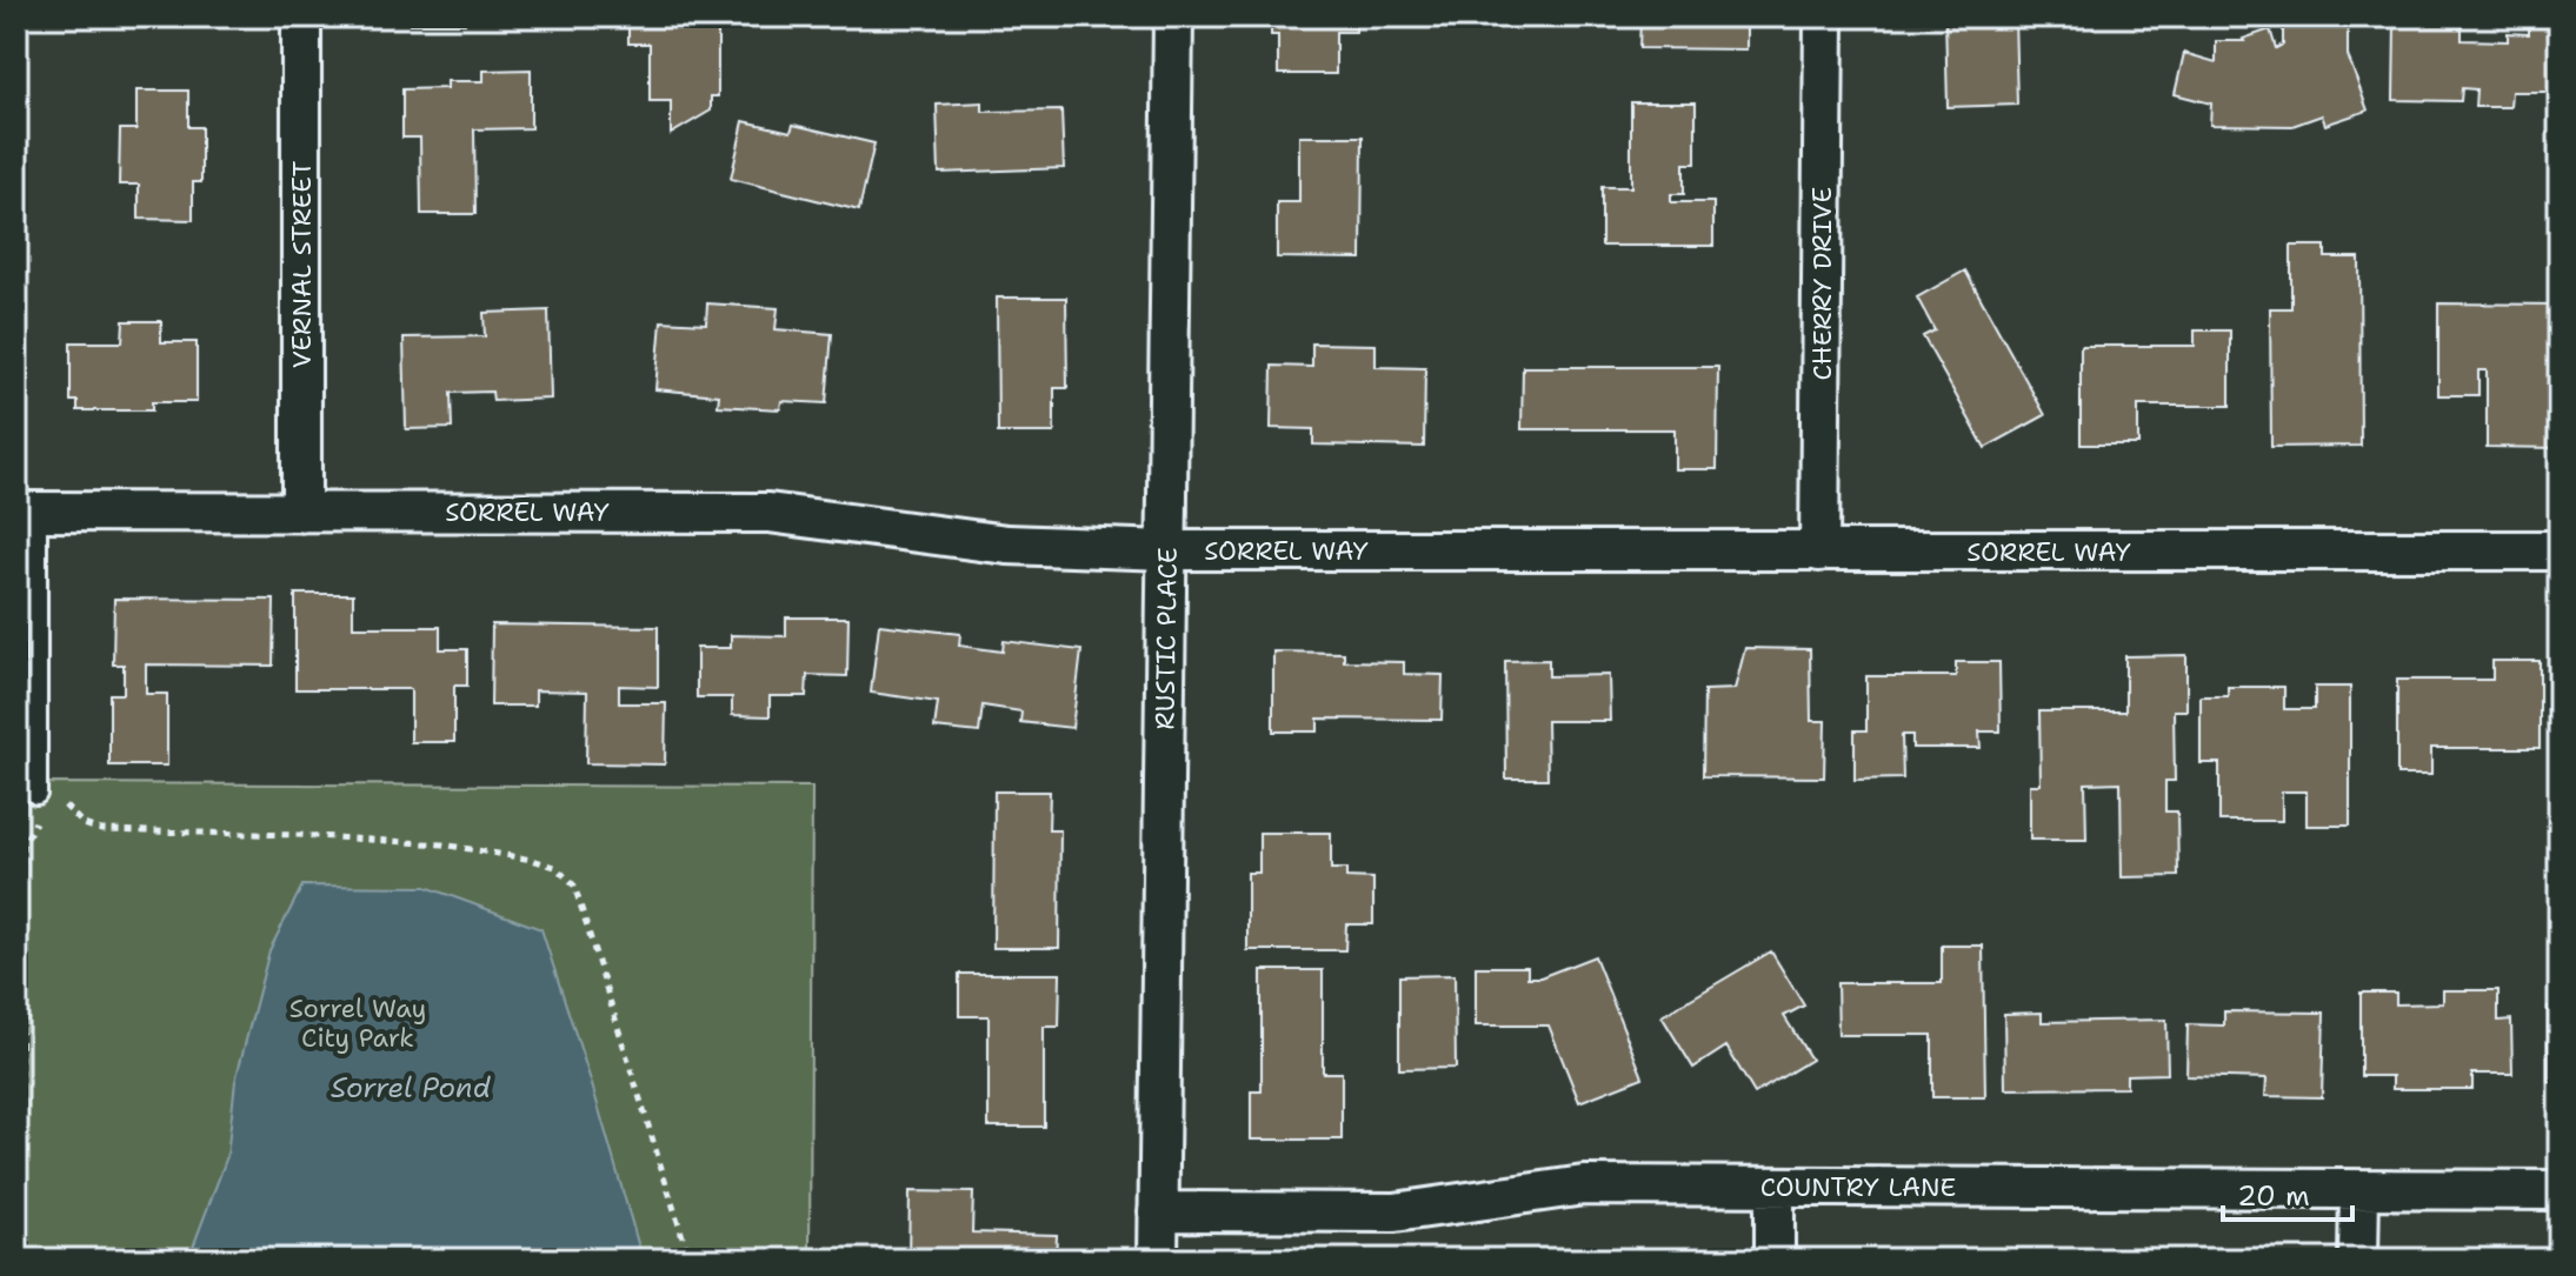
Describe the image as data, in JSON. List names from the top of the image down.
{
  "streets": {
    "street": [
      "VERNAL STREET",
      "CHERRY DRIVE",
      "SORREL WAY",
      "RUSTIC PLACE",
      "COUNTRY LANE"
    ]
  },
  "crossings": [
    ["VERNAL STREET", "SORREL WAY"],
    ["CHERRY DRIVE", "SORREL WAY"],
    ["SORREL WAY", "RUSTIC PLACE"],
    ["RUSTIC PLACE", "COUNTRY LANE"]
  ],
  "water": ["Sorrel Pond"],
  "parks": ["Sorrel Way City Park"],
  "scale_bar": "20 m"
}
